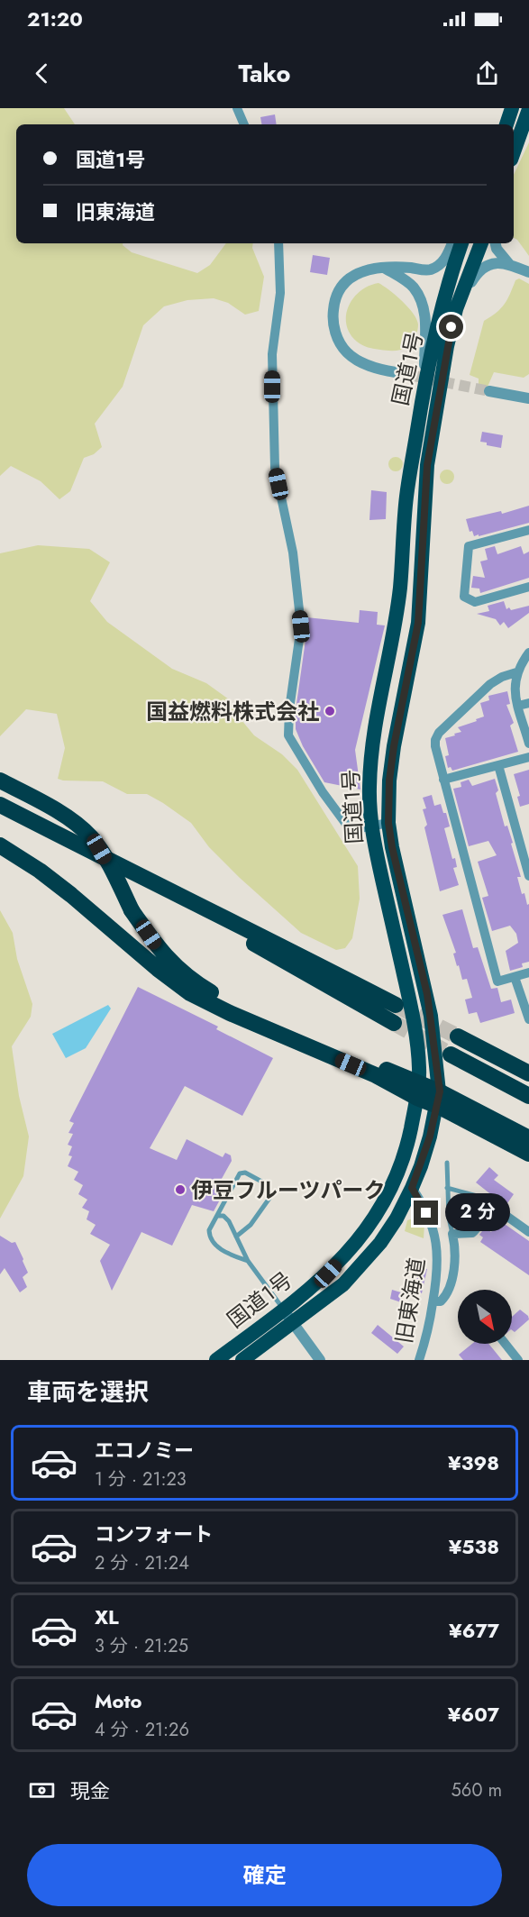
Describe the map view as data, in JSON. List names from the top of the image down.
{
  "streets": {
    "highway": ["国道1号"],
    "street": ["旧東海道"]
  },
  "crossings": [
    ["国道1号", "旧東海道"]
  ],
  "places": ["国益燃料株式会社", "伊豆フルーツパーク"],
  "north": "bottom right",
  "page": {
    "status": "21:20",
    "header": "Tako",
    "banner": ["国道1号", "旧東海道"],
    "bubble": "2 分",
    "heading": "車両を選択",
    "list": [
      {
        "name": "エコノミー",
        "note": "1 分 · 21:23",
        "value": "¥398"
      },
      {
        "name": "コンフォート",
        "note": "2 分 · 21:24",
        "value": "¥538"
      },
      {
        "name": "XL",
        "note": "3 分 · 21:25",
        "value": "¥677"
      },
      {
        "name": "Moto",
        "note": "4 分 · 21:26",
        "value": "¥607"
      }
    ],
    "pay": ["現金", "560 m"],
    "buttons": "確定"
  }
}
